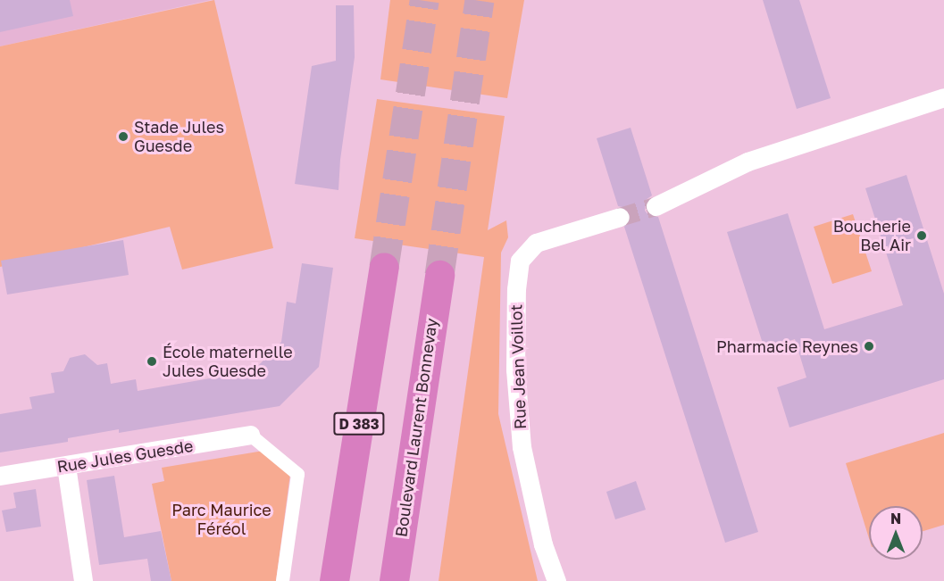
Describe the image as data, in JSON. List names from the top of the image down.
{
  "streets": {
    "highway": ["D 383", "Boulevard Laurent Bonnevay"],
    "street": ["Rue Jean Voillot", "Rue Jules Guesde"]
  },
  "parks": ["Parc Maurice Féréol"],
  "places": [
    "Stade Jules Guesde",
    "Boucherie Bel Air",
    "Pharmacie Reynes",
    "École maternelle Jules Guesde"
  ],
  "north": "top"
}
